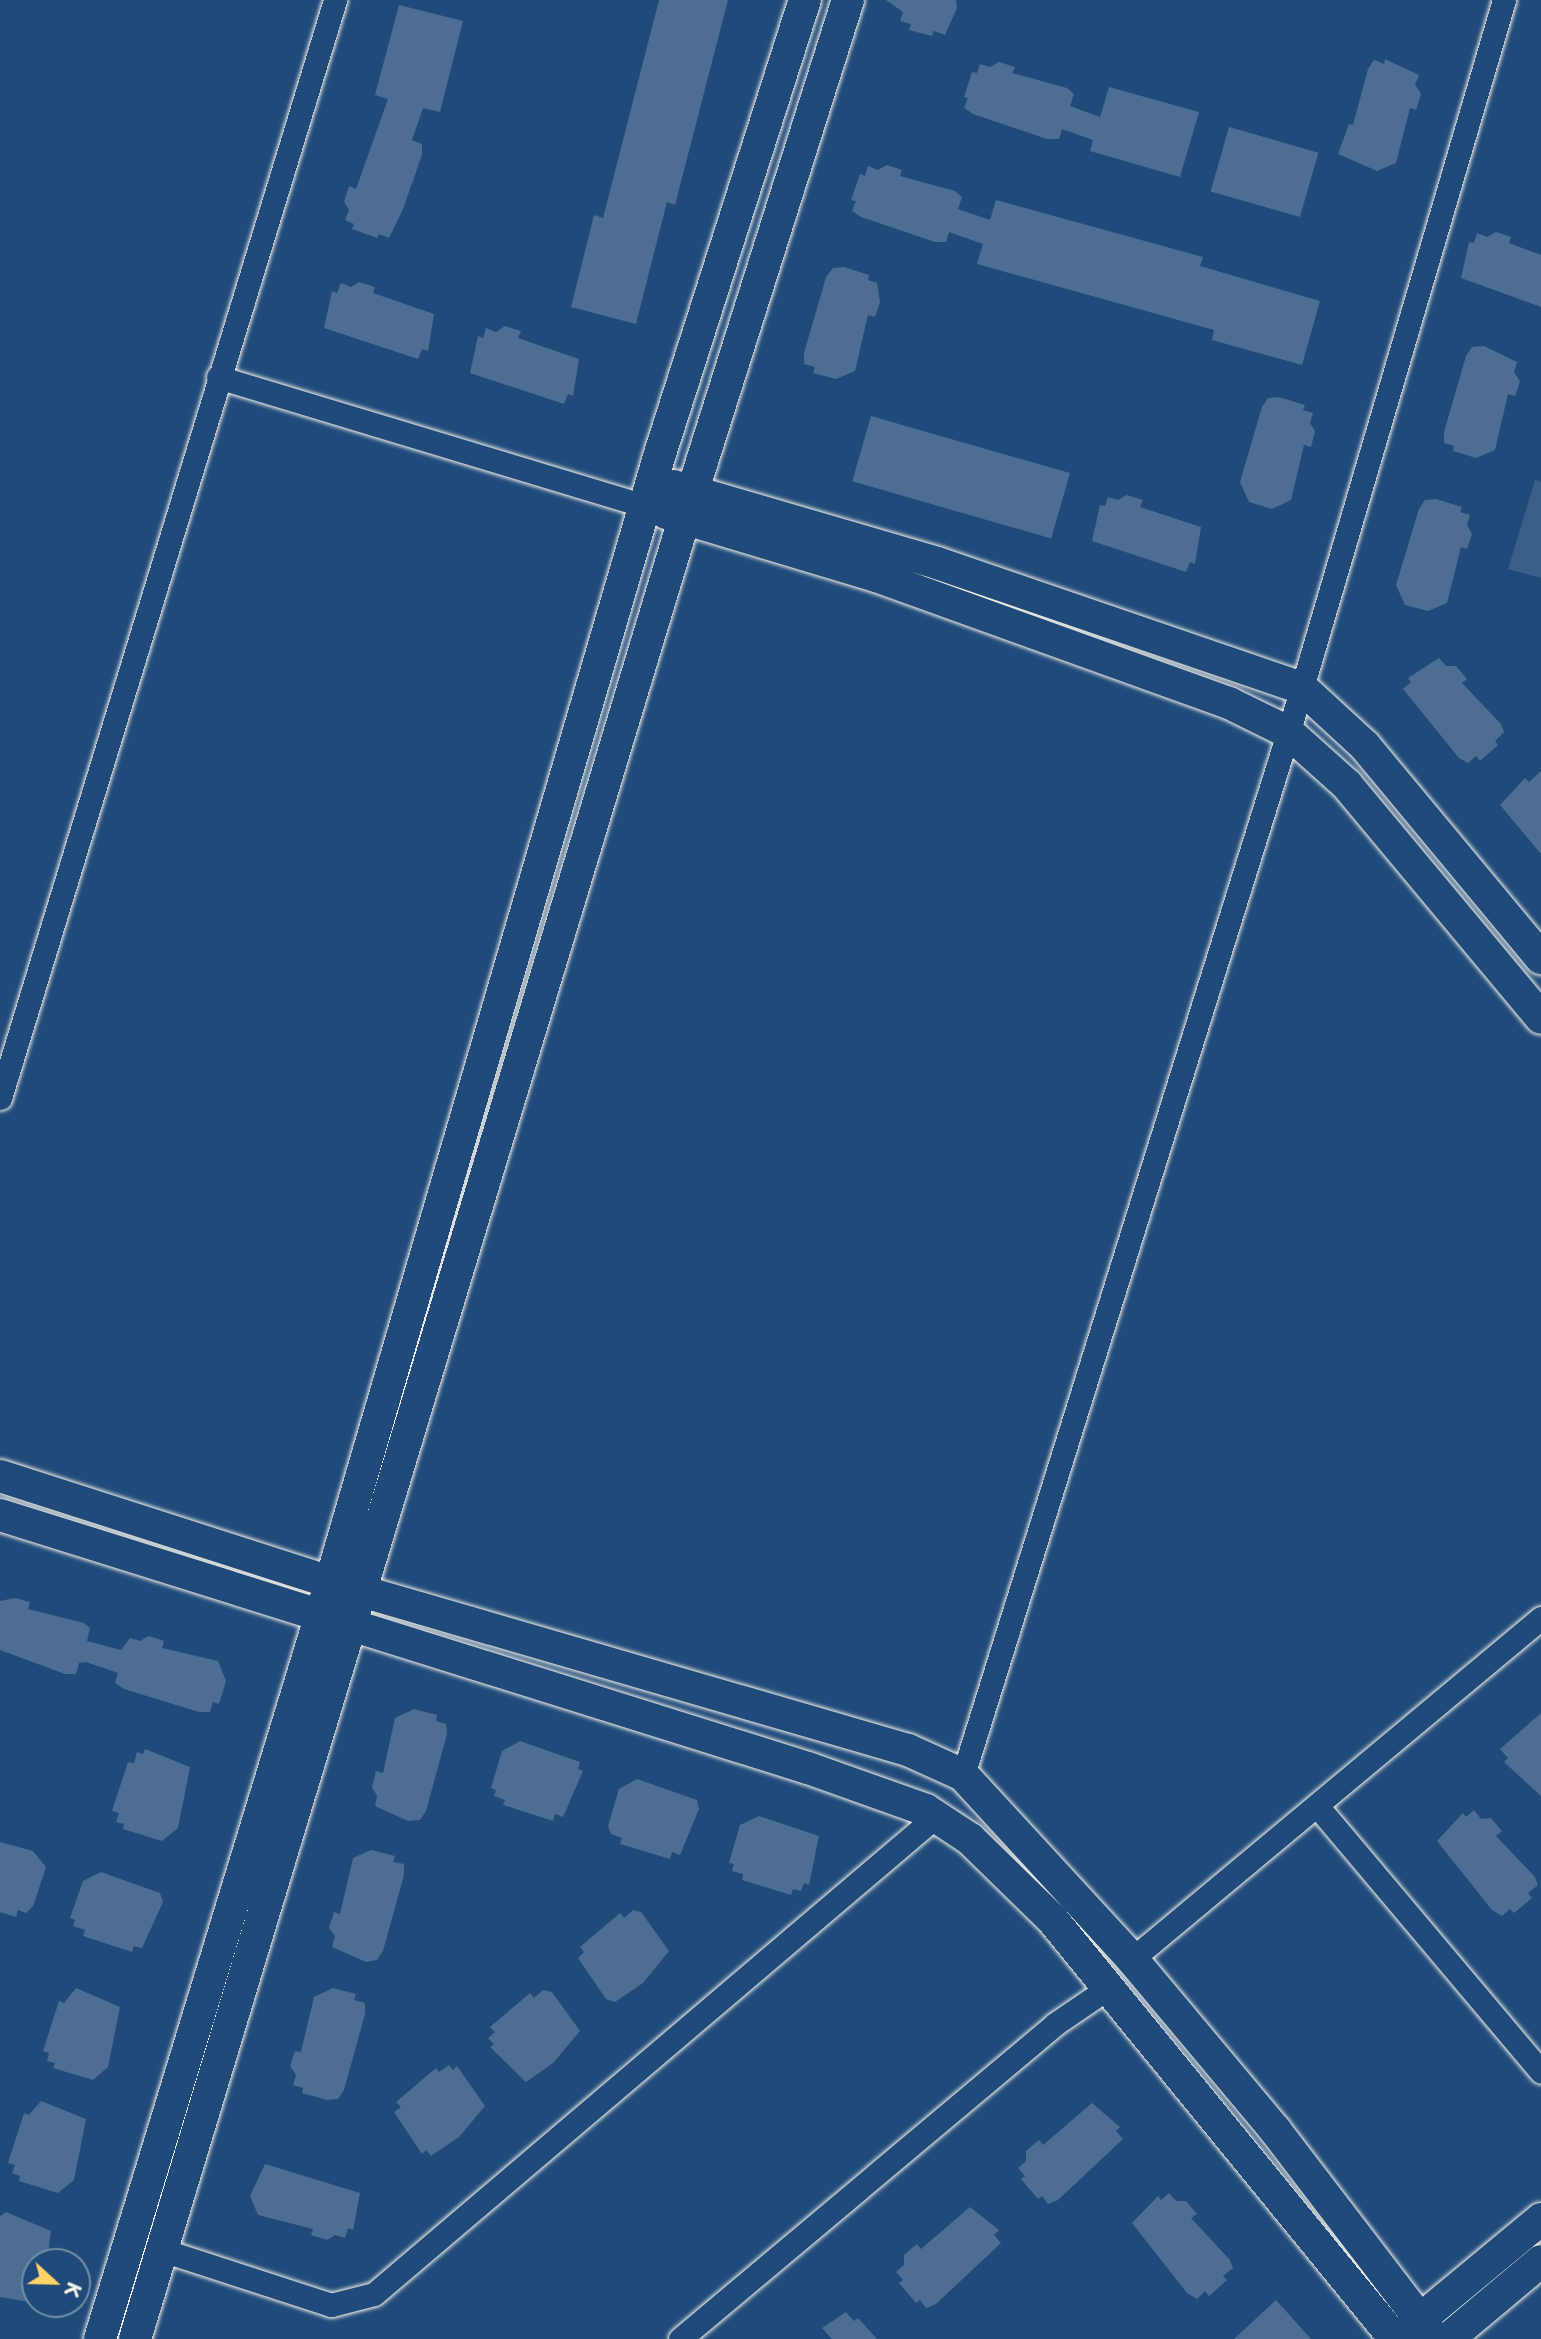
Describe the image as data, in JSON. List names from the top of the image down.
{
  "north": "right"
}
